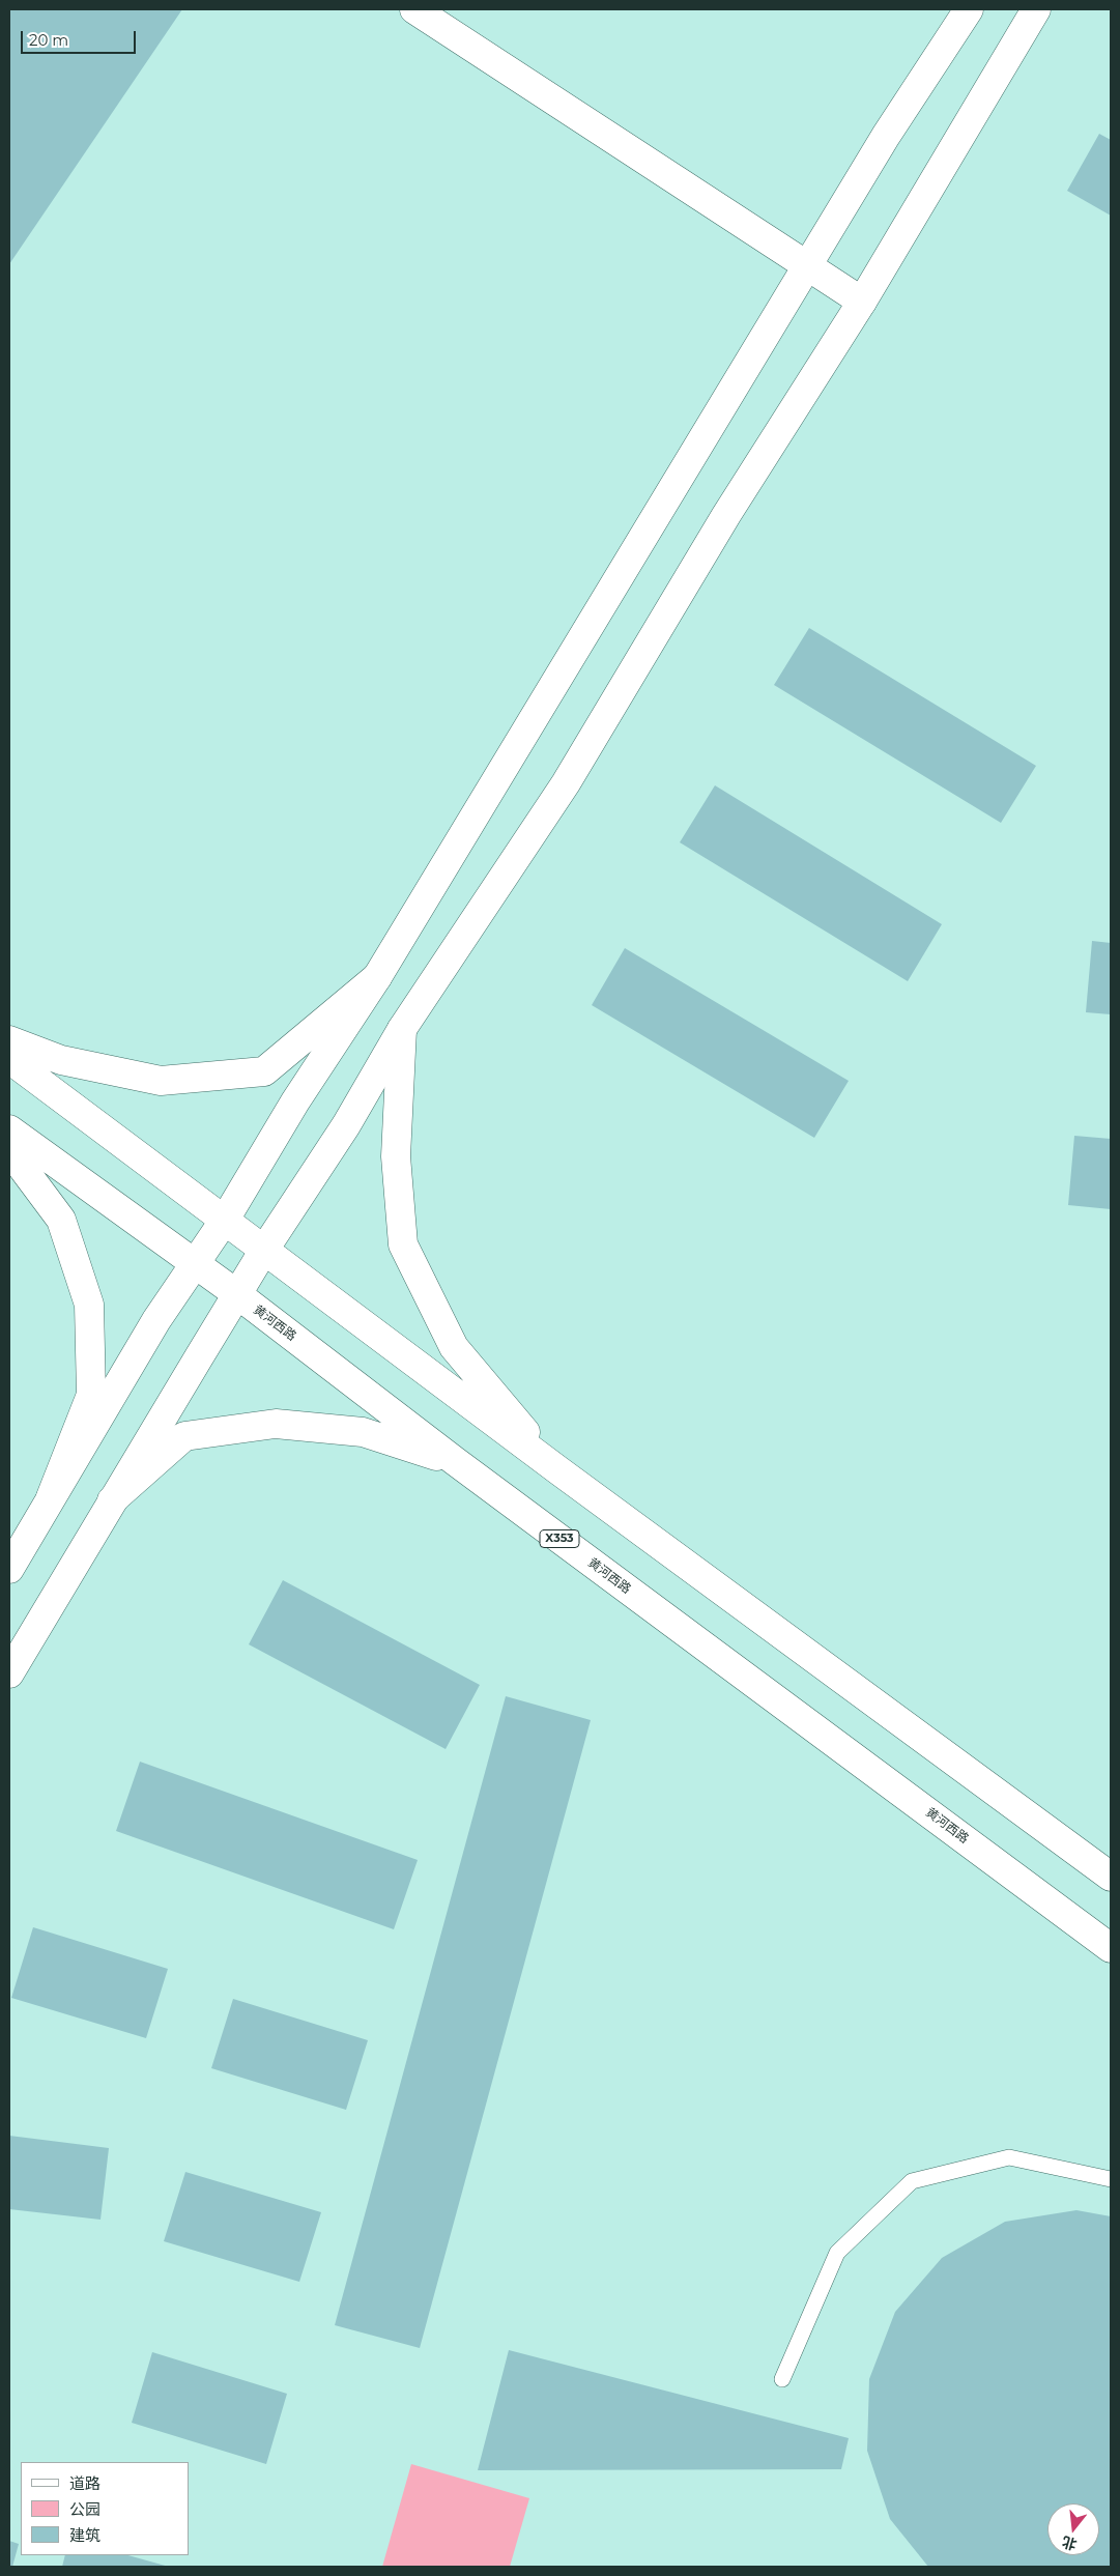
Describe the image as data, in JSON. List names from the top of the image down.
{
  "streets": {
    "main road": ["黄河西路", "X353"]
  },
  "legend": ["道路", "公园", "建筑"],
  "scale_bar": "20 m",
  "north": "bottom"
}
